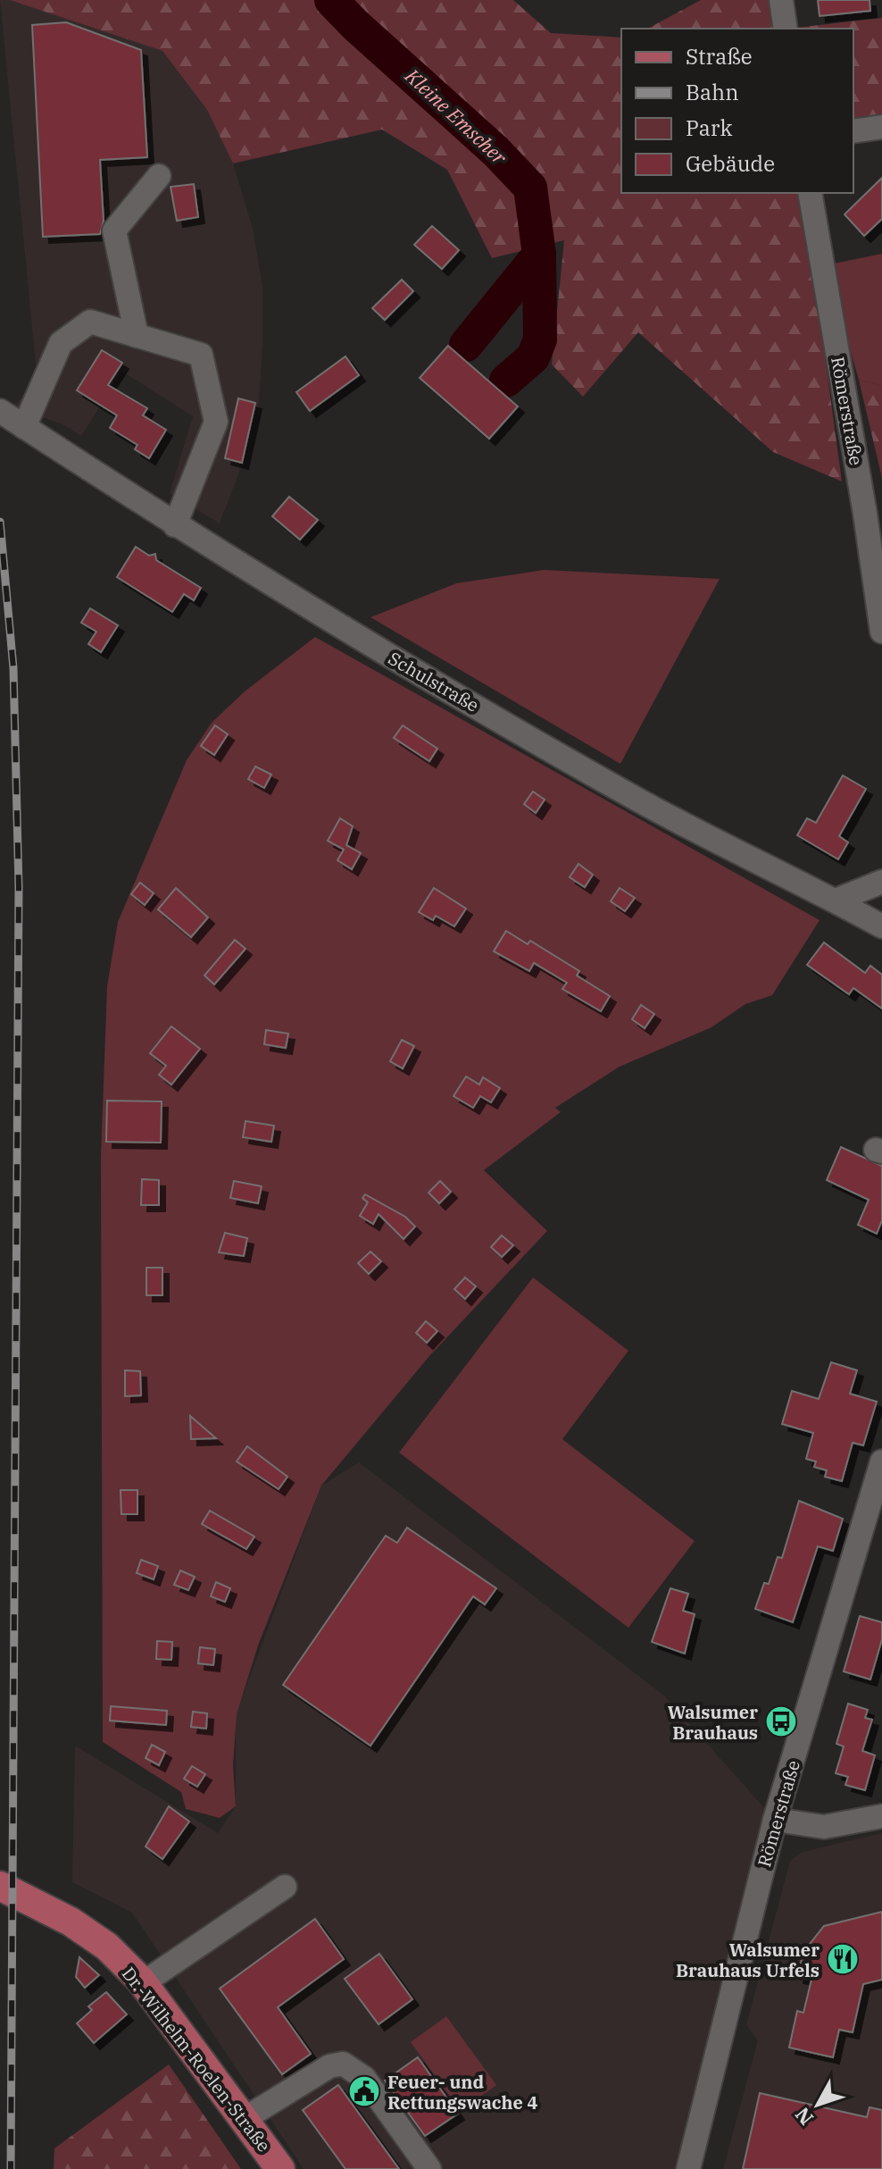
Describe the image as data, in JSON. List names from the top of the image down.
{
  "streets": {
    "main road": ["Dr.-Wilhelm-Roelen-Straße"],
    "street": ["Römerstraße", "Schulstraße"]
  },
  "water": ["Kleine Emscher"],
  "places": {
    "bus stop": ["Walsumer Brauhaus"],
    "restaurant": ["Walsumer Brauhaus Urfels"],
    "public building": ["Feuer- und Rettungswache 4"]
  },
  "legend": [
    "Straße",
    "Bahn",
    "Park",
    "Gebäude"
  ],
  "north": "bottom left"
}
